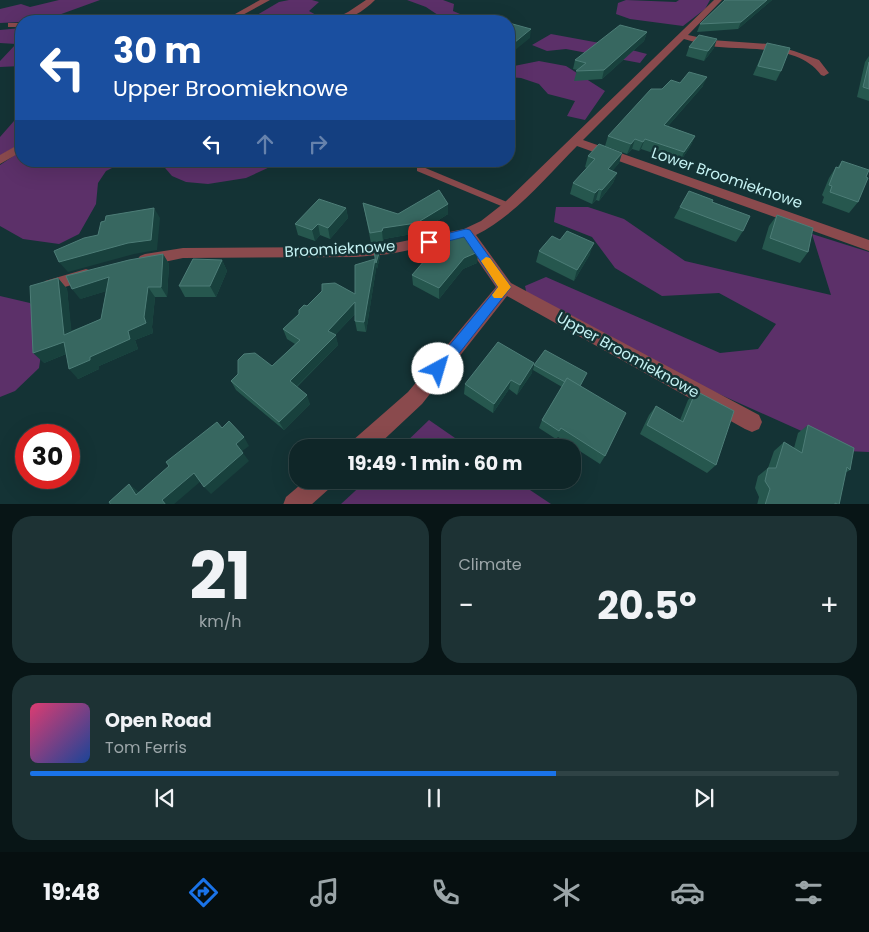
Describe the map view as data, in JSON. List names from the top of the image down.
{
  "streets": {
    "street": ["Lower Broomieknowe", "Broomieknowe", "Upper Broomieknowe"]
  },
  "crossings": [
    ["Lower Broomieknowe", "Broomieknowe"],
    ["Broomieknowe", "Upper Broomieknowe"]
  ],
  "page": {
    "turn": ["30 m", "Upper Broomieknowe"],
    "limit": "30",
    "trip": "19:49 · 1 min · 60 m",
    "tile": [
      ["21", "km/h"],
      "Climate"
    ],
    "heat": ["−", "20.5°", "+"],
    "song": ["Open Road", "Tom Ferris"],
    "tabs": "19:48"
  }
}
